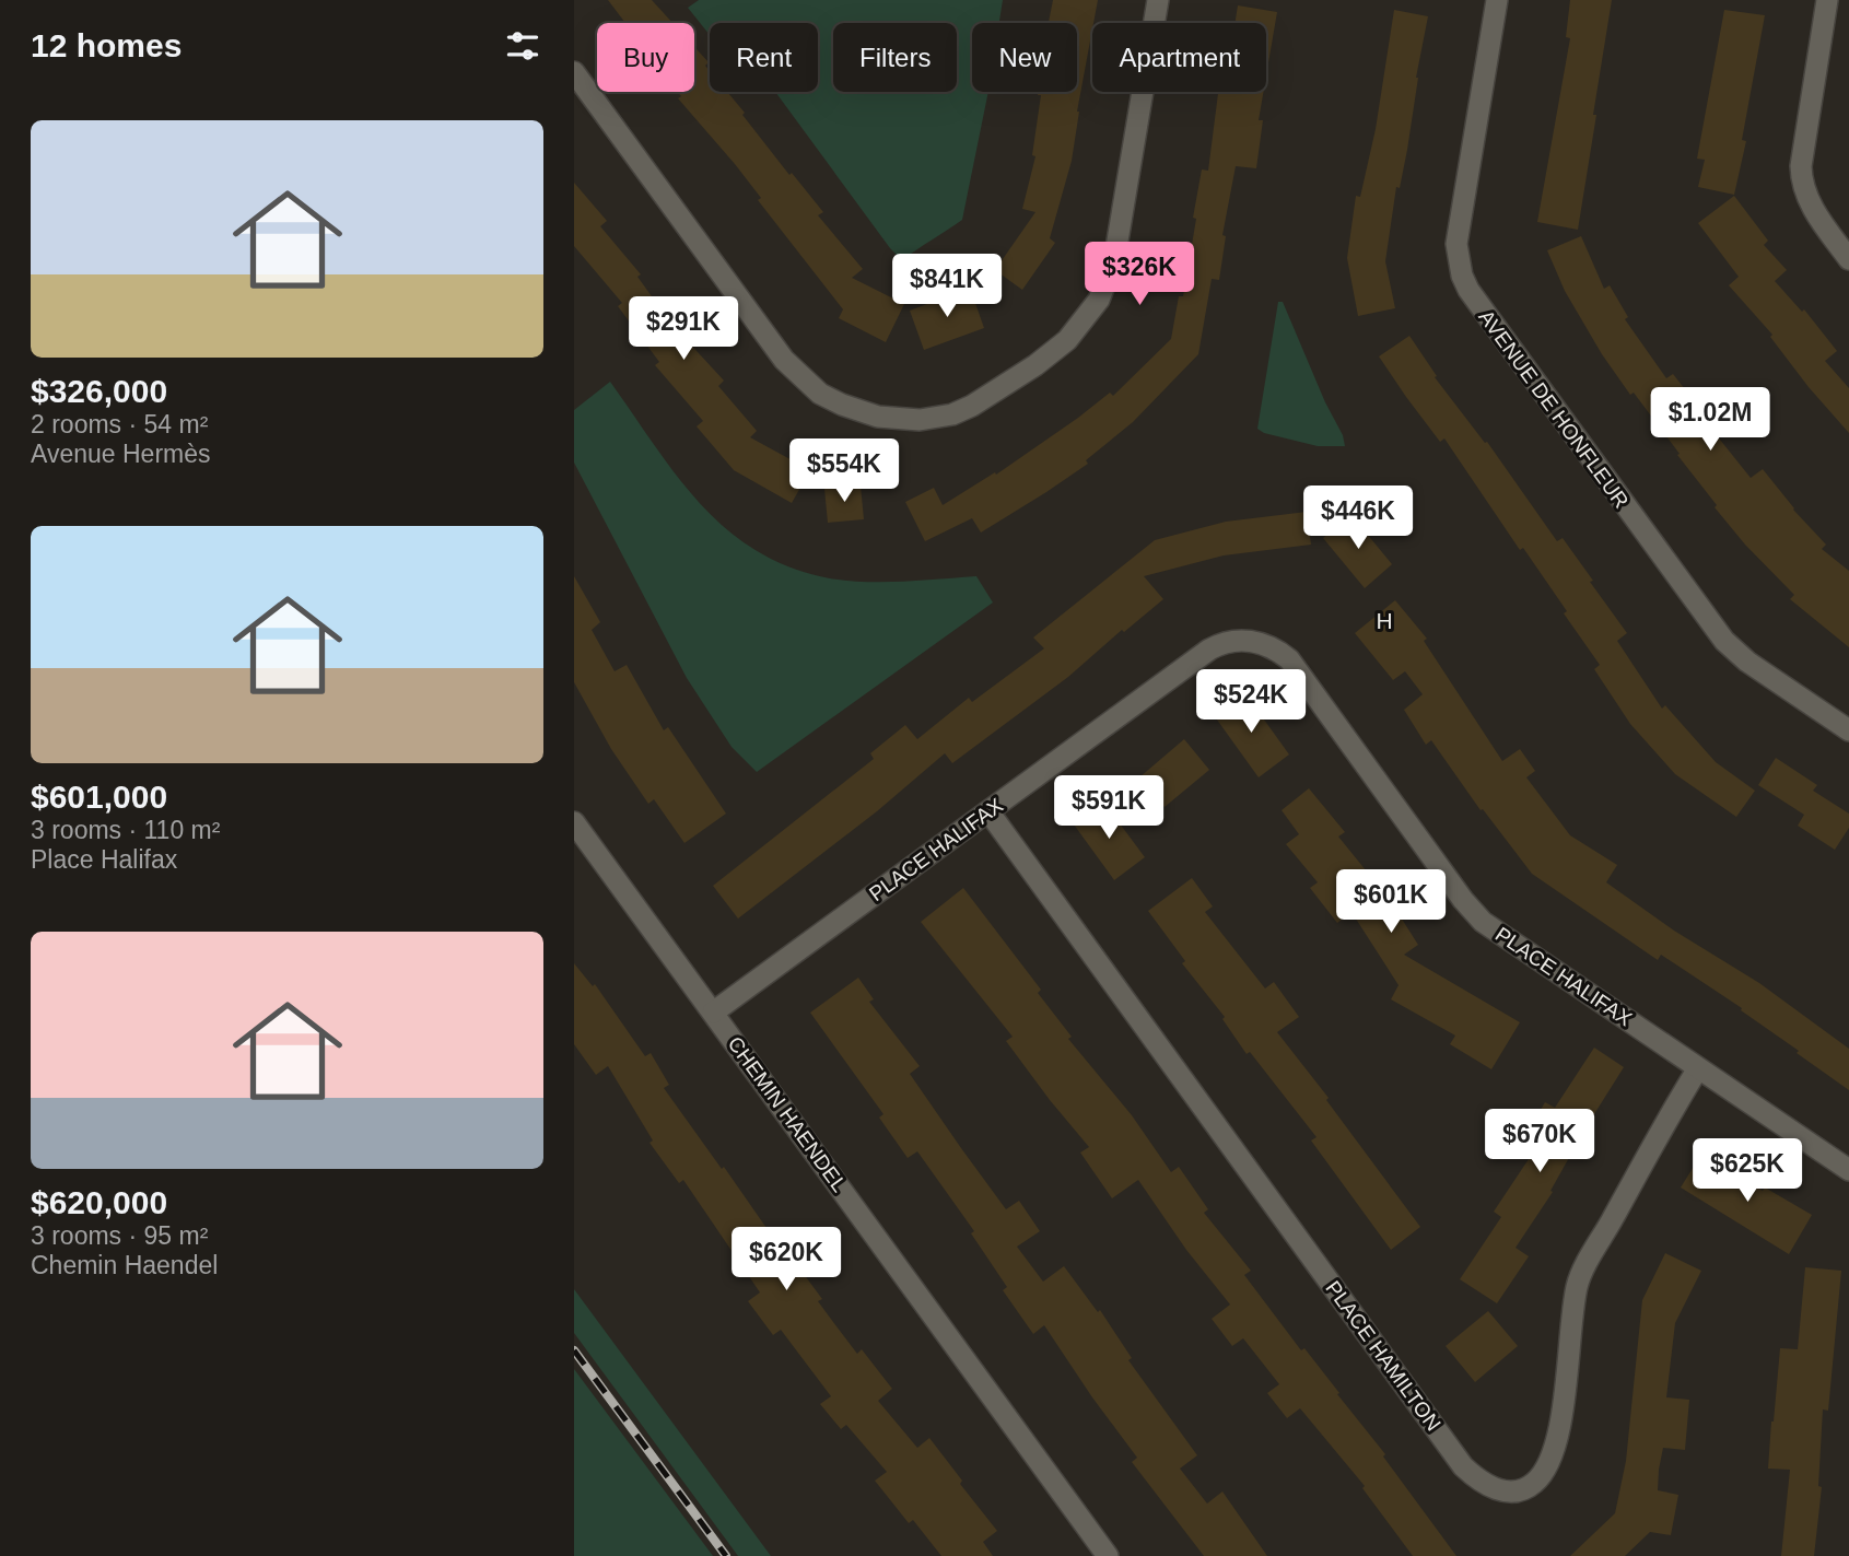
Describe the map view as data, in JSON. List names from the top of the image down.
{
  "streets": {
    "street": [
      "AVENUE DE HONFLEUR",
      "PLACE HALIFAX",
      "CHEMIN HAENDEL",
      "PLACE HAMILTON"
    ]
  },
  "crossings": [
    ["PLACE HALIFAX", "CHEMIN HAENDEL"],
    ["PLACE HALIFAX", "PLACE HAMILTON"]
  ],
  "districts": ["H"],
  "page": {
    "heading": "12 homes",
    "chip": [
      "Buy",
      "Rent",
      "Filters",
      "New",
      "Apartment"
    ],
    "list": [
      {
        "name": "$326,000",
        "note": "2 rooms · 54 m² · Avenue Hermès"
      },
      {
        "name": "$601,000",
        "note": "3 rooms · 110 m² · Place Halifax"
      },
      {
        "name": "$620,000",
        "note": "3 rooms · 95 m² · Chemin Haendel"
      }
    ],
    "price": [
      "$326K",
      "$841K",
      "$291K",
      "$1.02M",
      "$554K",
      "$446K",
      "$524K",
      "$591K",
      "$601K",
      "$670K",
      "$625K",
      "$620K"
    ]
  }
}
